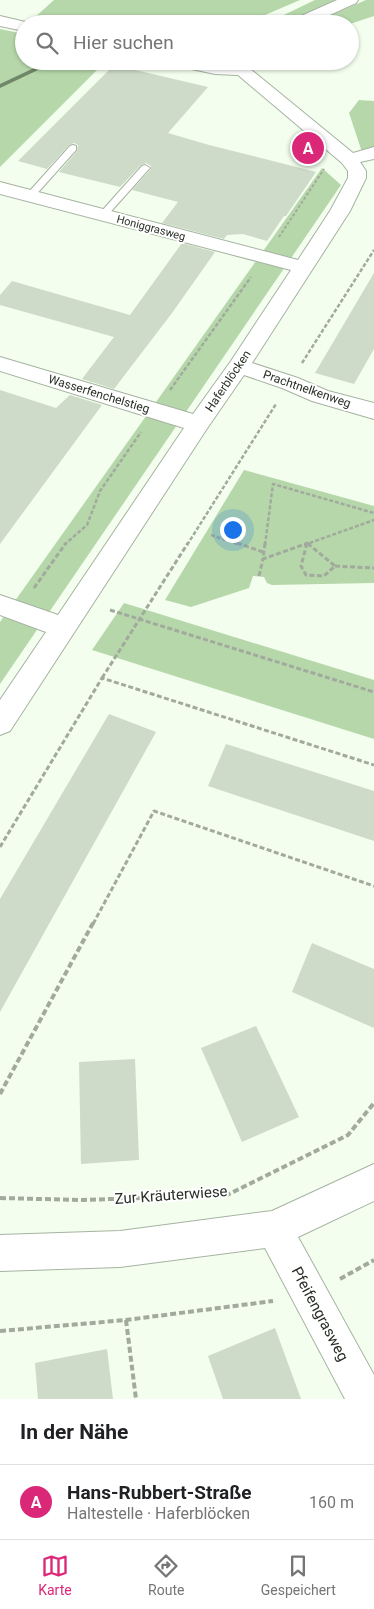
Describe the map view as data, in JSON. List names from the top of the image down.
{
  "streets": {
    "street": [
      "Honiggrasweg",
      "Haferblöcken",
      "Prachtnelkenweg",
      "Wasserfenchelstieg",
      "Pfeifengrasweg"
    ],
    "path": ["Zur Kräuterwiese"]
  },
  "crossings": [
    ["Honiggrasweg", "Haferblöcken"],
    ["Haferblöcken", "Prachtnelkenweg"],
    ["Haferblöcken", "Wasserfenchelstieg"]
  ],
  "page": {
    "search": "Hier suchen",
    "pins": "A",
    "heading": "In der Nähe",
    "list": [
      {
        "mark": "A",
        "name": "Hans-Rubbert-Straße",
        "note": "Haltestelle · Haferblöcken",
        "value": "160 m"
      }
    ],
    "nav": ["Karte", "Route", "Gespeichert"]
  }
}
